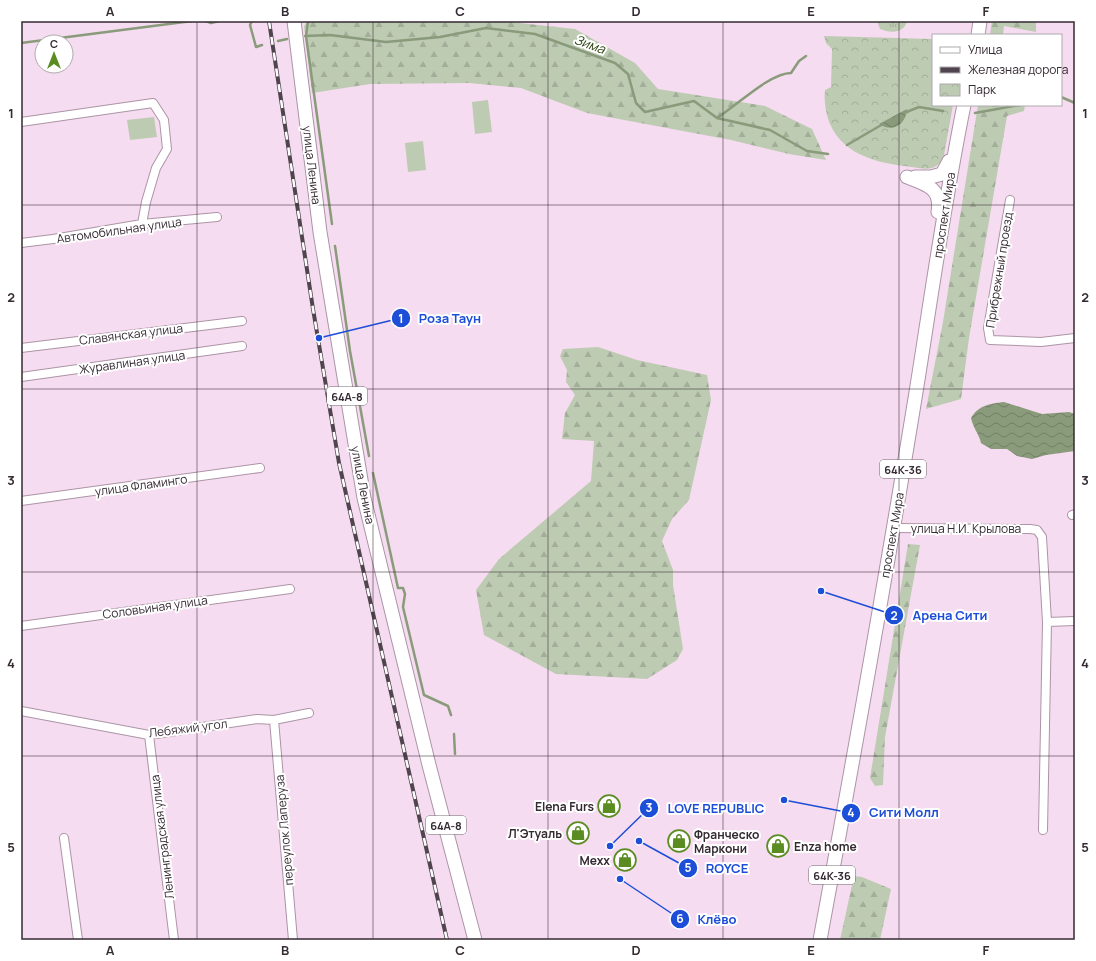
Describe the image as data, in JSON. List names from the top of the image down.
{
  "streets": {
    "main road": [
      "улица Ленина",
      "проспект Мира",
      "64А-8",
      "64К-36"
    ],
    "street": [
      "Автомобильная улица",
      "Прибрежный проезд",
      "Славянская улица",
      "Журавлиная улица",
      "улица Фламинго",
      "улица Н.И. Крылова",
      "Соловьиная улица",
      "Лебяжий угол",
      "переулок Лаперуза",
      "Ленинградская улица"
    ]
  },
  "crossings": [
    ["проспект Мира", "улица Н.И. Крылова"],
    ["Лебяжий угол", "переулок Лаперуза"],
    ["Лебяжий угол", "Ленинградская улица"]
  ],
  "water": ["Зима"],
  "places": {
    "other": [
      "Роза Таун",
      "Арена Сити",
      "Сити Молл",
      "ROYCE",
      "LOVE REPUBLIC",
      "Клёво"
    ],
    "shop": [
      "Elena Furs",
      "Л'Этуаль",
      "Франческо Маркони",
      "Enza home",
      "Mexx"
    ]
  },
  "legend": ["Улица", "Железная дорога", "Парк"],
  "north": "top",
  "grid": {
    "columns": [
      "A",
      "B",
      "C",
      "D",
      "E",
      "F"
    ],
    "rows": [
      "1",
      "2",
      "3",
      "4",
      "5"
    ]
  }
}
